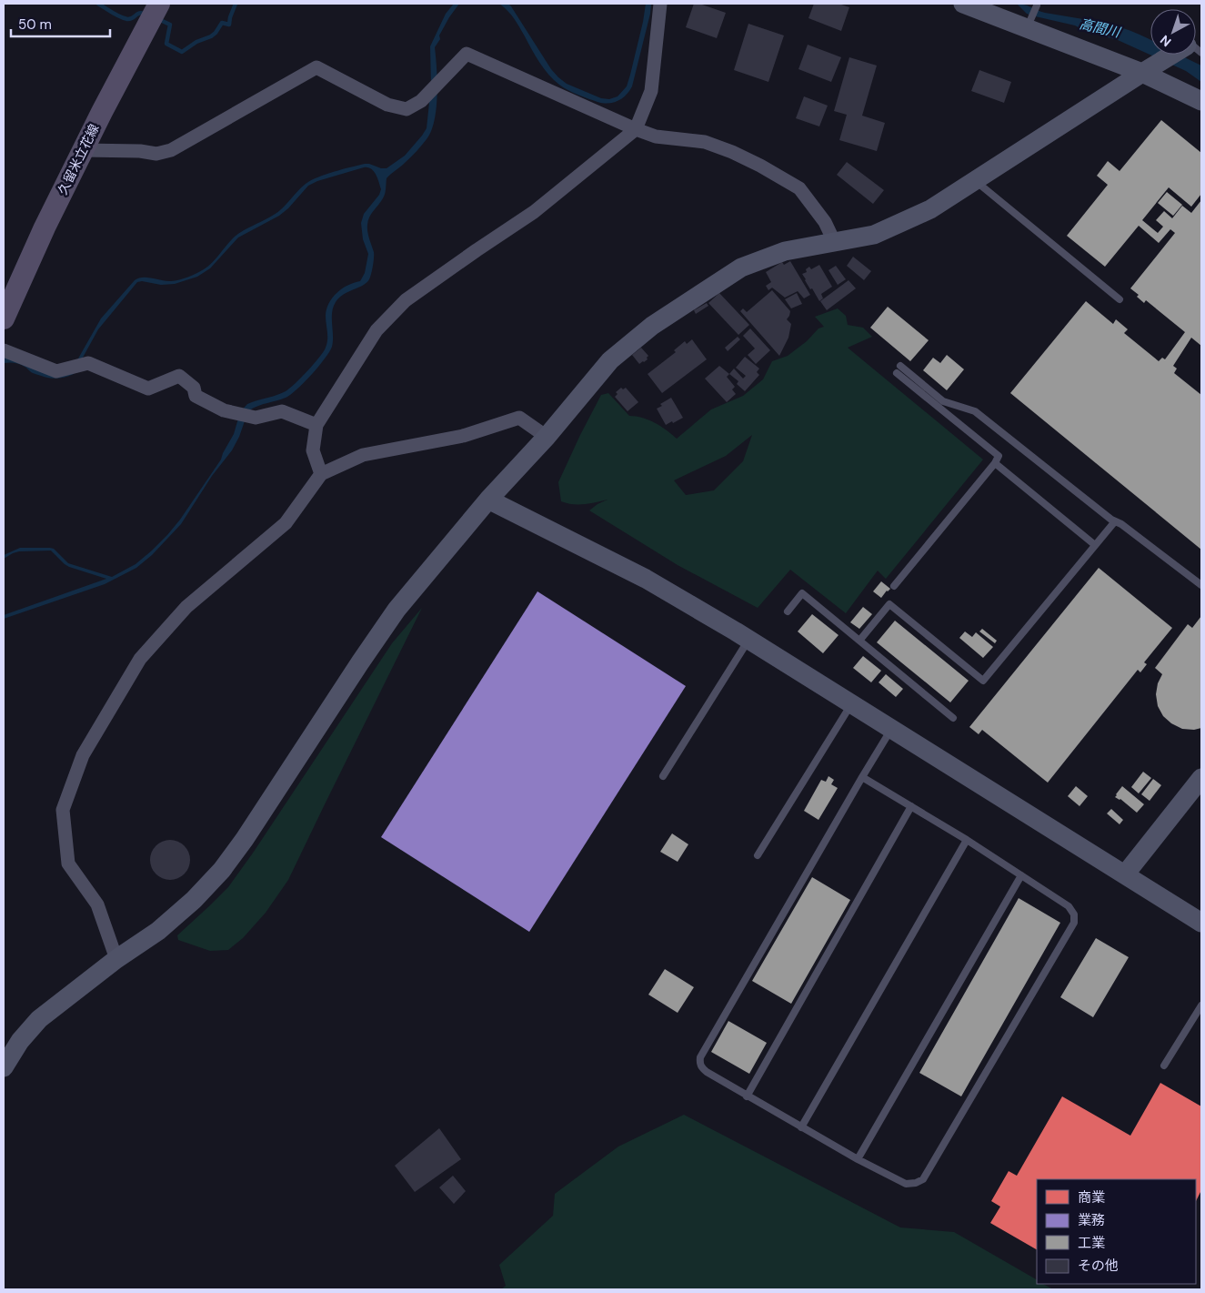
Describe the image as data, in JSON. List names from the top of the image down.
{
  "streets": {
    "main road": ["久留米立花線"]
  },
  "water": ["高間川"],
  "legend": [
    "商業",
    "業務",
    "工業",
    "その他"
  ],
  "scale_bar": "50 m",
  "north": "bottom left"
}
